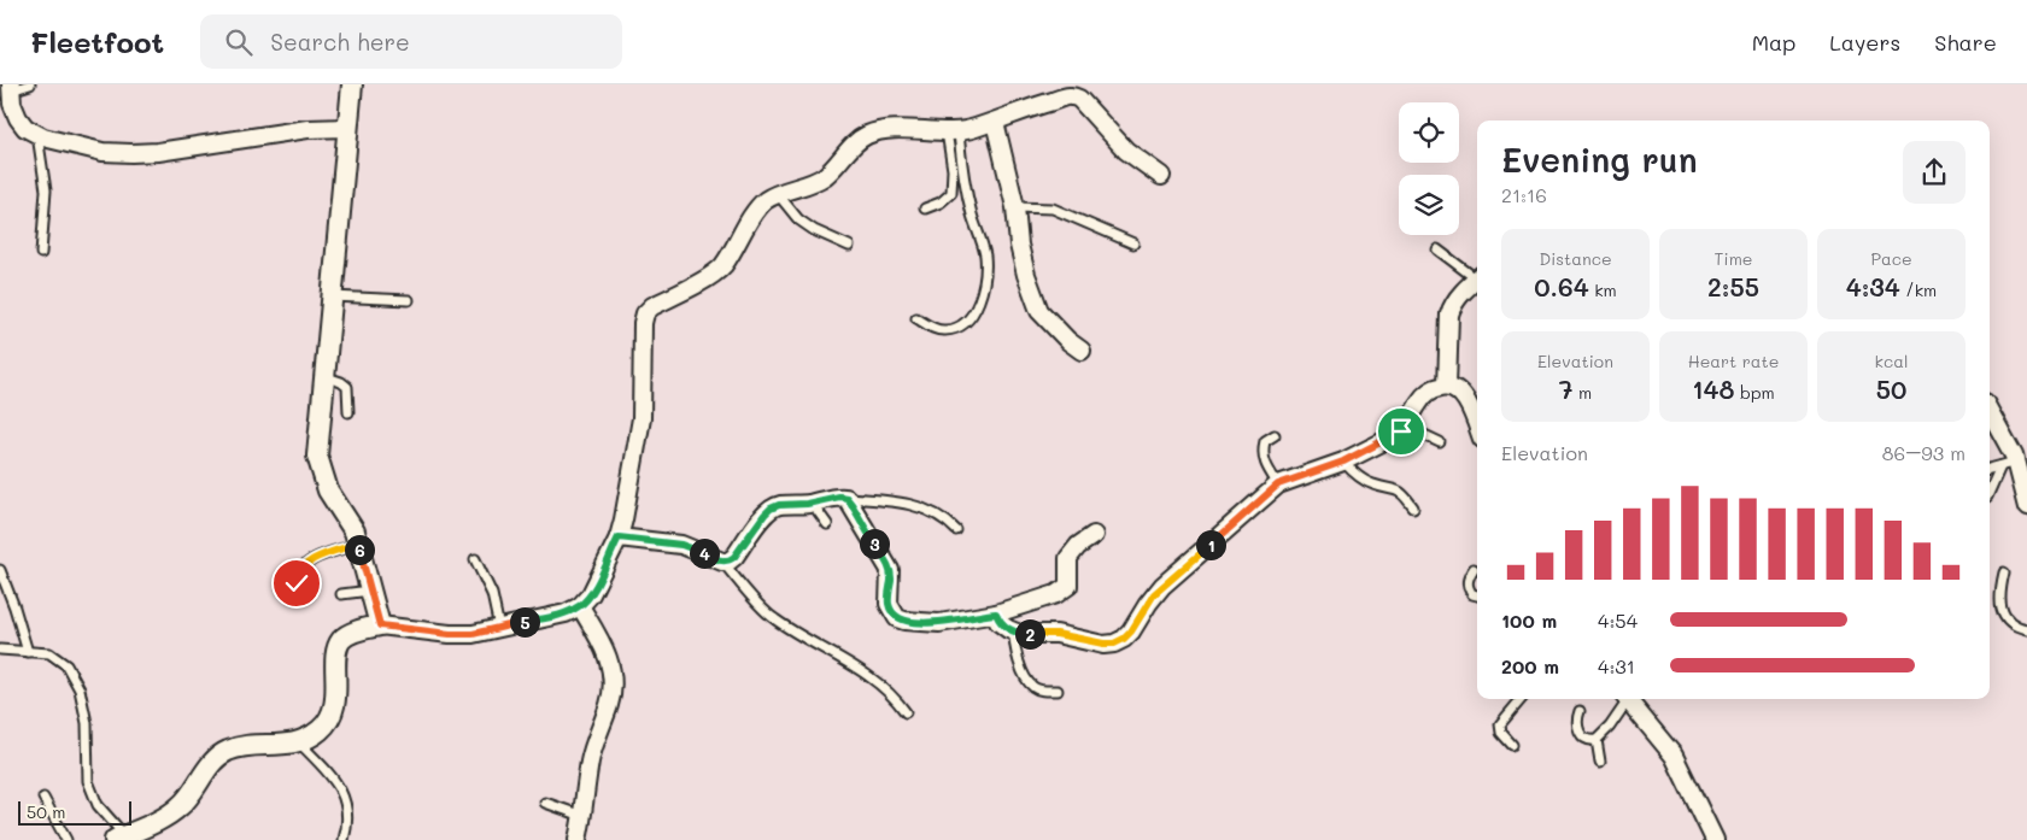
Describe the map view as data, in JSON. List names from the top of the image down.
{
  "scale_bar": "50 m",
  "page": {
    "header": "Fleetfoot",
    "search": "Search here",
    "nav": ["Map", "Layers", "Share"],
    "heading": ["Evening run", "21:16"],
    "stats": [
      ["Distance", "0.64 km"],
      ["Time", "2:55"],
      ["Pace", "4:34 /km"],
      ["Elevation", "7 m"],
      ["Heart rate", "148 bpm"],
      ["kcal", "50"]
    ],
    "chart": ["Elevation", "86–93 m"],
    "pins": [
      "3",
      "1",
      "6",
      "4",
      "5",
      "2"
    ],
    "list": [
      {
        "name": "100 m",
        "note": "4:54"
      },
      {
        "name": "200 m",
        "note": "4:31"
      }
    ],
    "scale": "50 m"
  }
}
